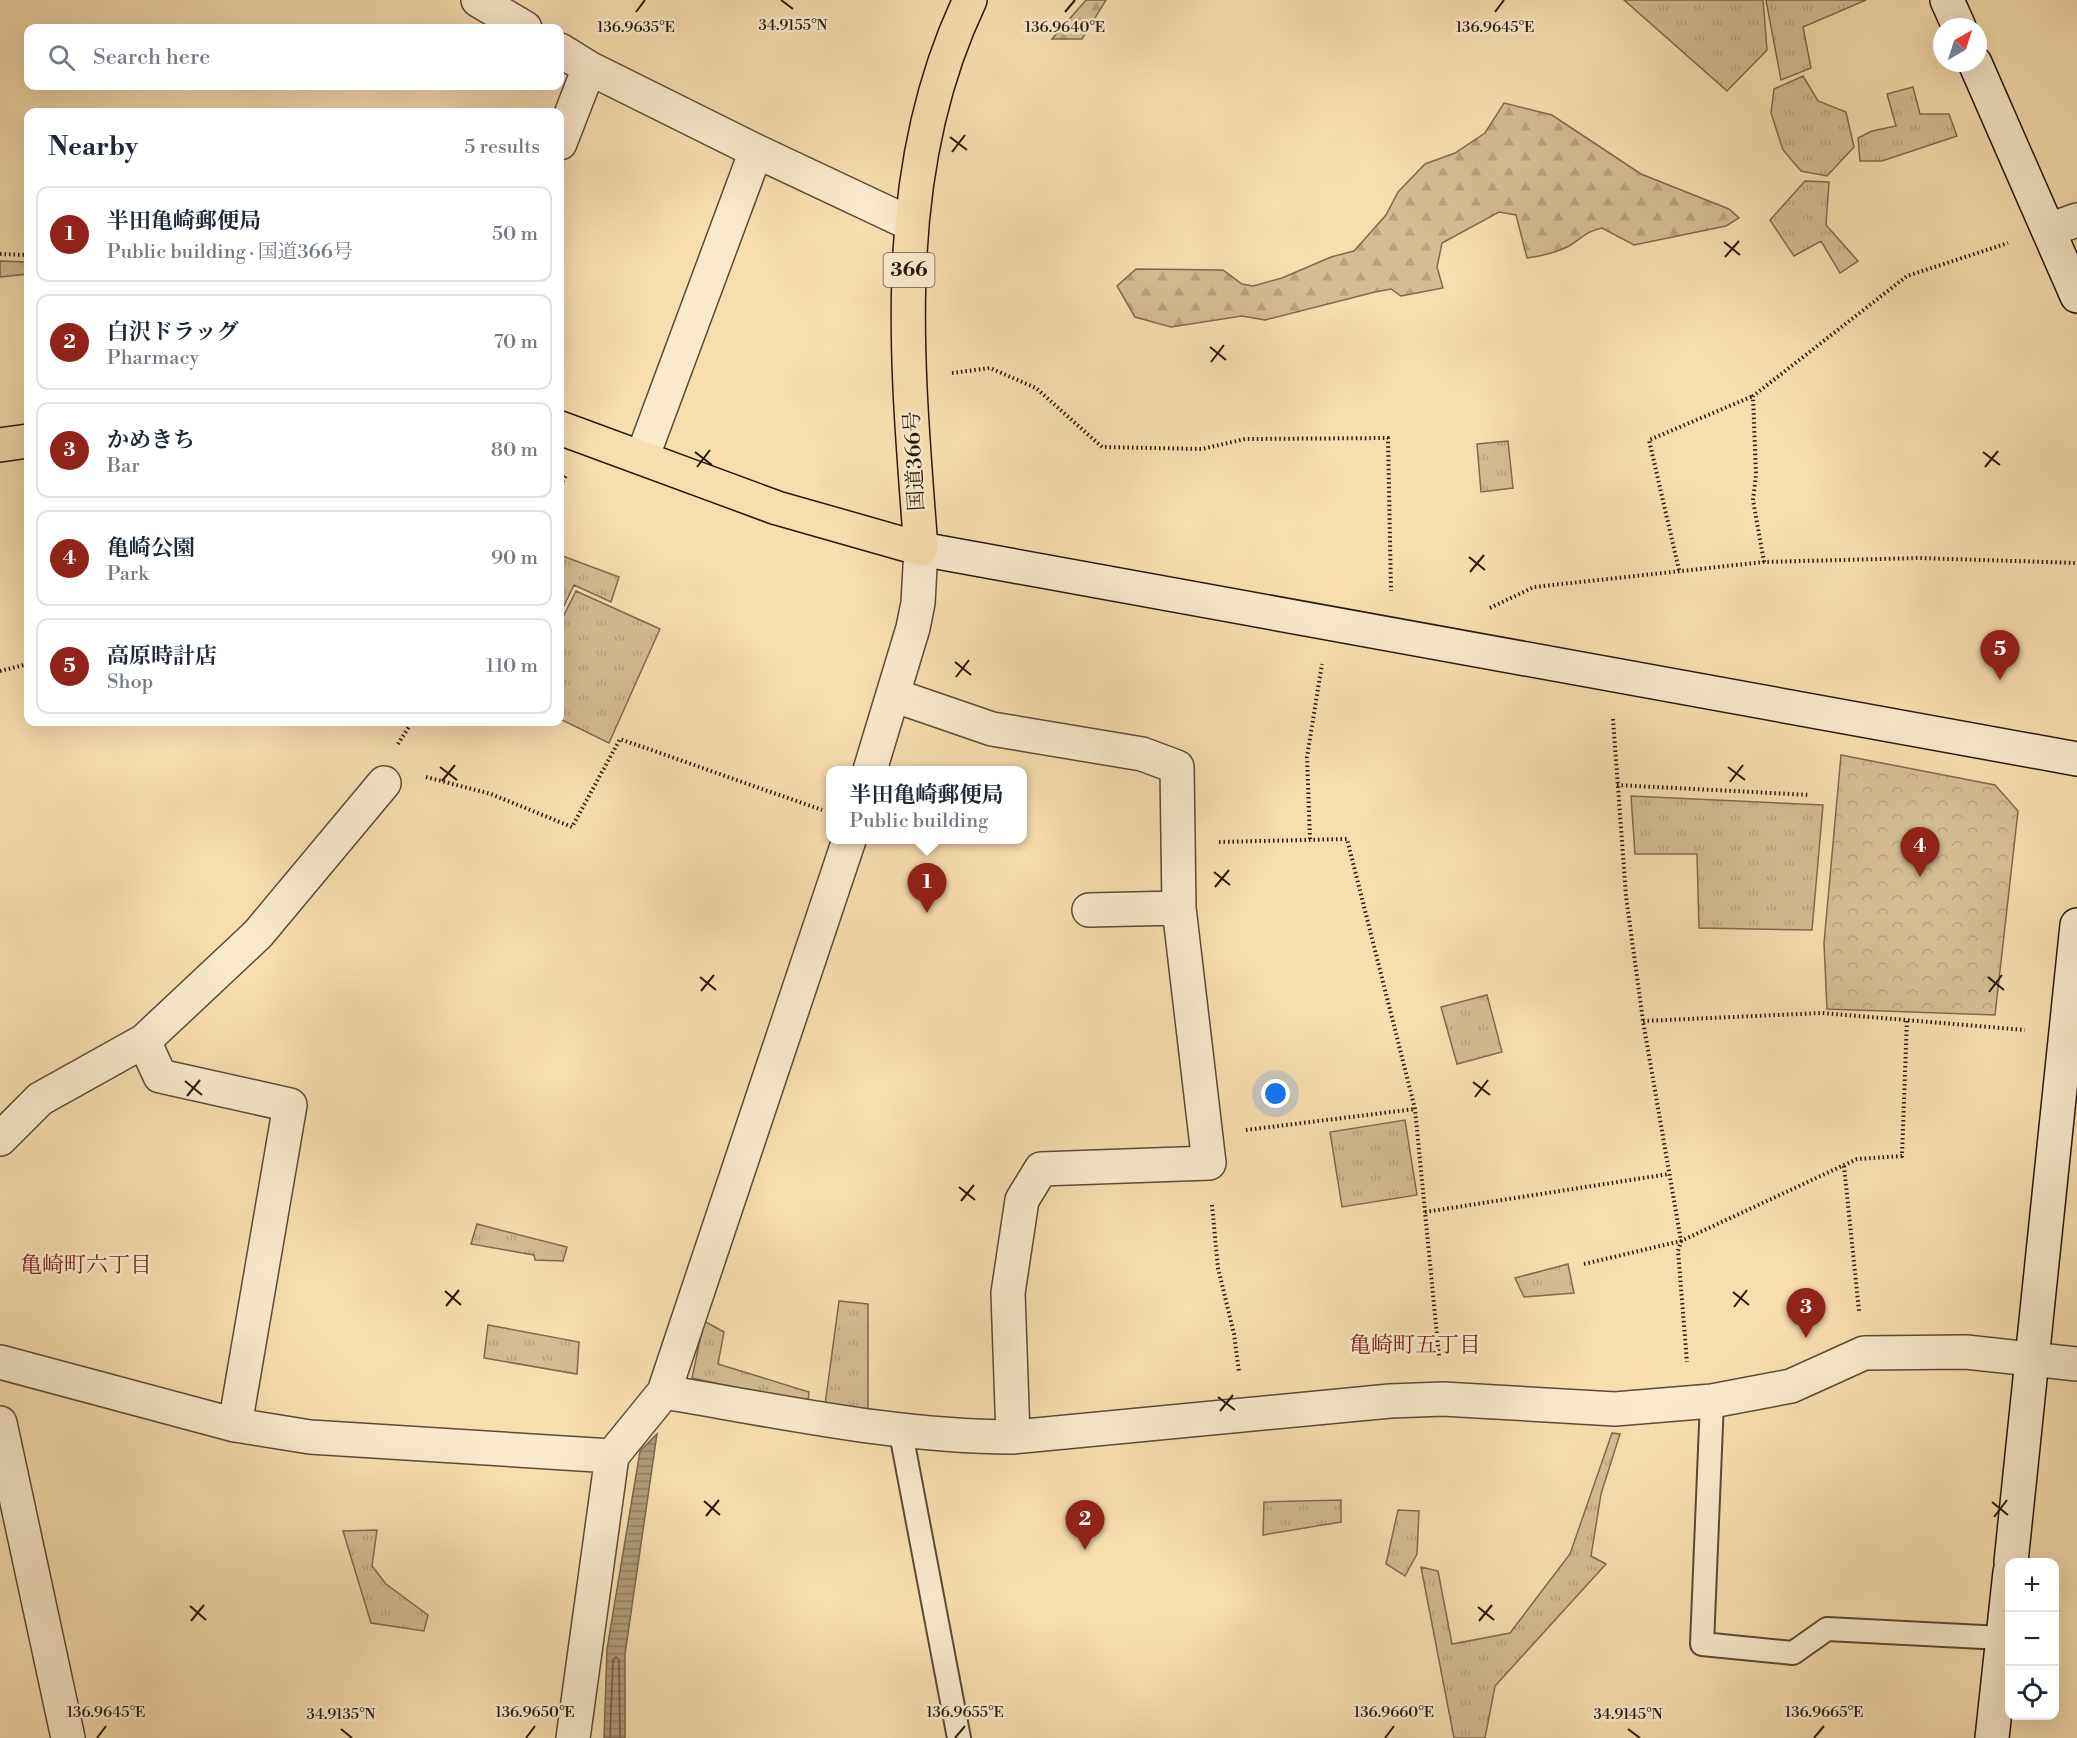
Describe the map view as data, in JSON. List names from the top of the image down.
{
  "streets": {
    "highway": ["366", "国道366号"]
  },
  "districts": ["亀崎町六丁目", "亀崎町五丁目"],
  "north": "top right",
  "page": {
    "search": "Search here",
    "heading": ["Nearby", "5 results"],
    "list": [
      {
        "mark": "1",
        "name": "半田亀崎郵便局",
        "note": "Public building · 国道366号",
        "value": "50 m"
      },
      {
        "mark": "2",
        "name": "白沢ドラッグ",
        "note": "Pharmacy",
        "value": "70 m"
      },
      {
        "mark": "3",
        "name": "かめきち",
        "note": "Bar",
        "value": "80 m"
      },
      {
        "mark": "4",
        "name": "亀崎公園",
        "note": "Park",
        "value": "90 m"
      },
      {
        "mark": "5",
        "name": "高原時計店",
        "note": "Shop",
        "value": "110 m"
      }
    ],
    "pins": [
      "5",
      "4",
      "1",
      "3",
      "2"
    ],
    "popup": ["半田亀崎郵便局", "Public building"],
    "map_buttons": ["+", "−"]
  },
  "coordinates": [
    "34.9155°N",
    "136.9635°E",
    "136.9640°E",
    "136.9645°E",
    "136.9650°E",
    "136.9655°E",
    "136.9660°E",
    "136.9665°E",
    "34.9135°N",
    "34.9145°N"
  ]
}
